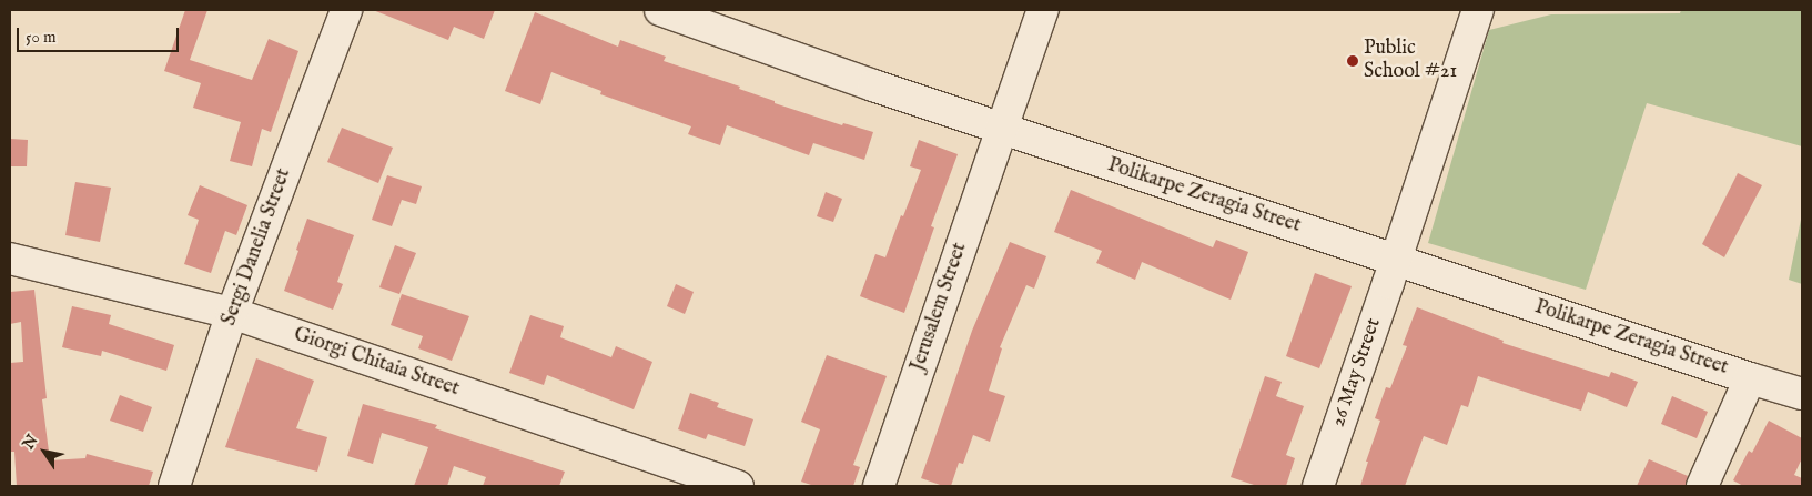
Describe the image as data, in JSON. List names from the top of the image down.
{
  "streets": {
    "street": [
      "Polikarpe Zeragia Street",
      "Sergi Danelia Street",
      "Jerusalem Street",
      "Giorgi Chitaia Street",
      "26 May Street"
    ]
  },
  "crossings": [
    ["Polikarpe Zeragia Street", "Jerusalem Street"],
    ["Polikarpe Zeragia Street", "26 May Street"],
    ["Sergi Danelia Street", "Giorgi Chitaia Street"]
  ],
  "places": ["Public School #21"],
  "scale_bar": "50 m",
  "north": "top left"
}
